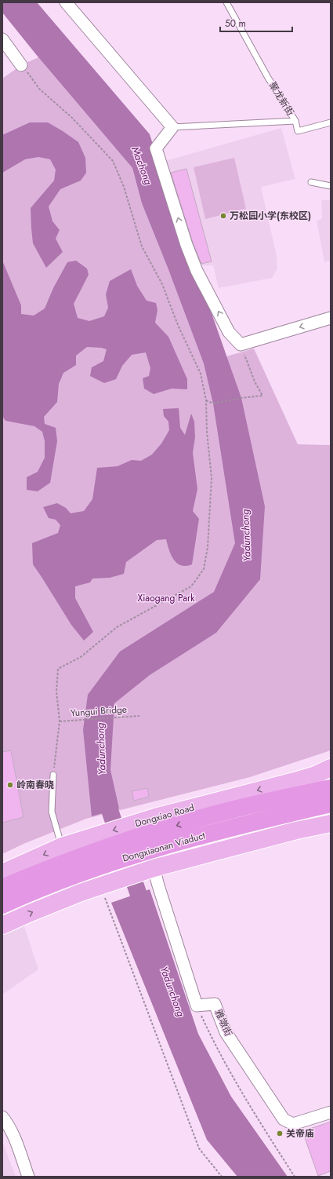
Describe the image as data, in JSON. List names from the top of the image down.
{
  "streets": {
    "highway": ["Dongxiaonan Viaduct"],
    "main road": ["Dongxiao Road"],
    "street": ["雅墩街"],
    "lane": ["聚龙新街"],
    "path": ["Yungui Bridge"]
  },
  "crossings": [
    ["Dongxiao Road", "Dongxiaonan Viaduct"]
  ],
  "water": ["Machong", "Yadunchong"],
  "parks": ["Xiaogang Park"],
  "places": ["万松园小学(东校区)", "岭南春晓", "关帝庙"],
  "scale_bar": "50 m"
}
